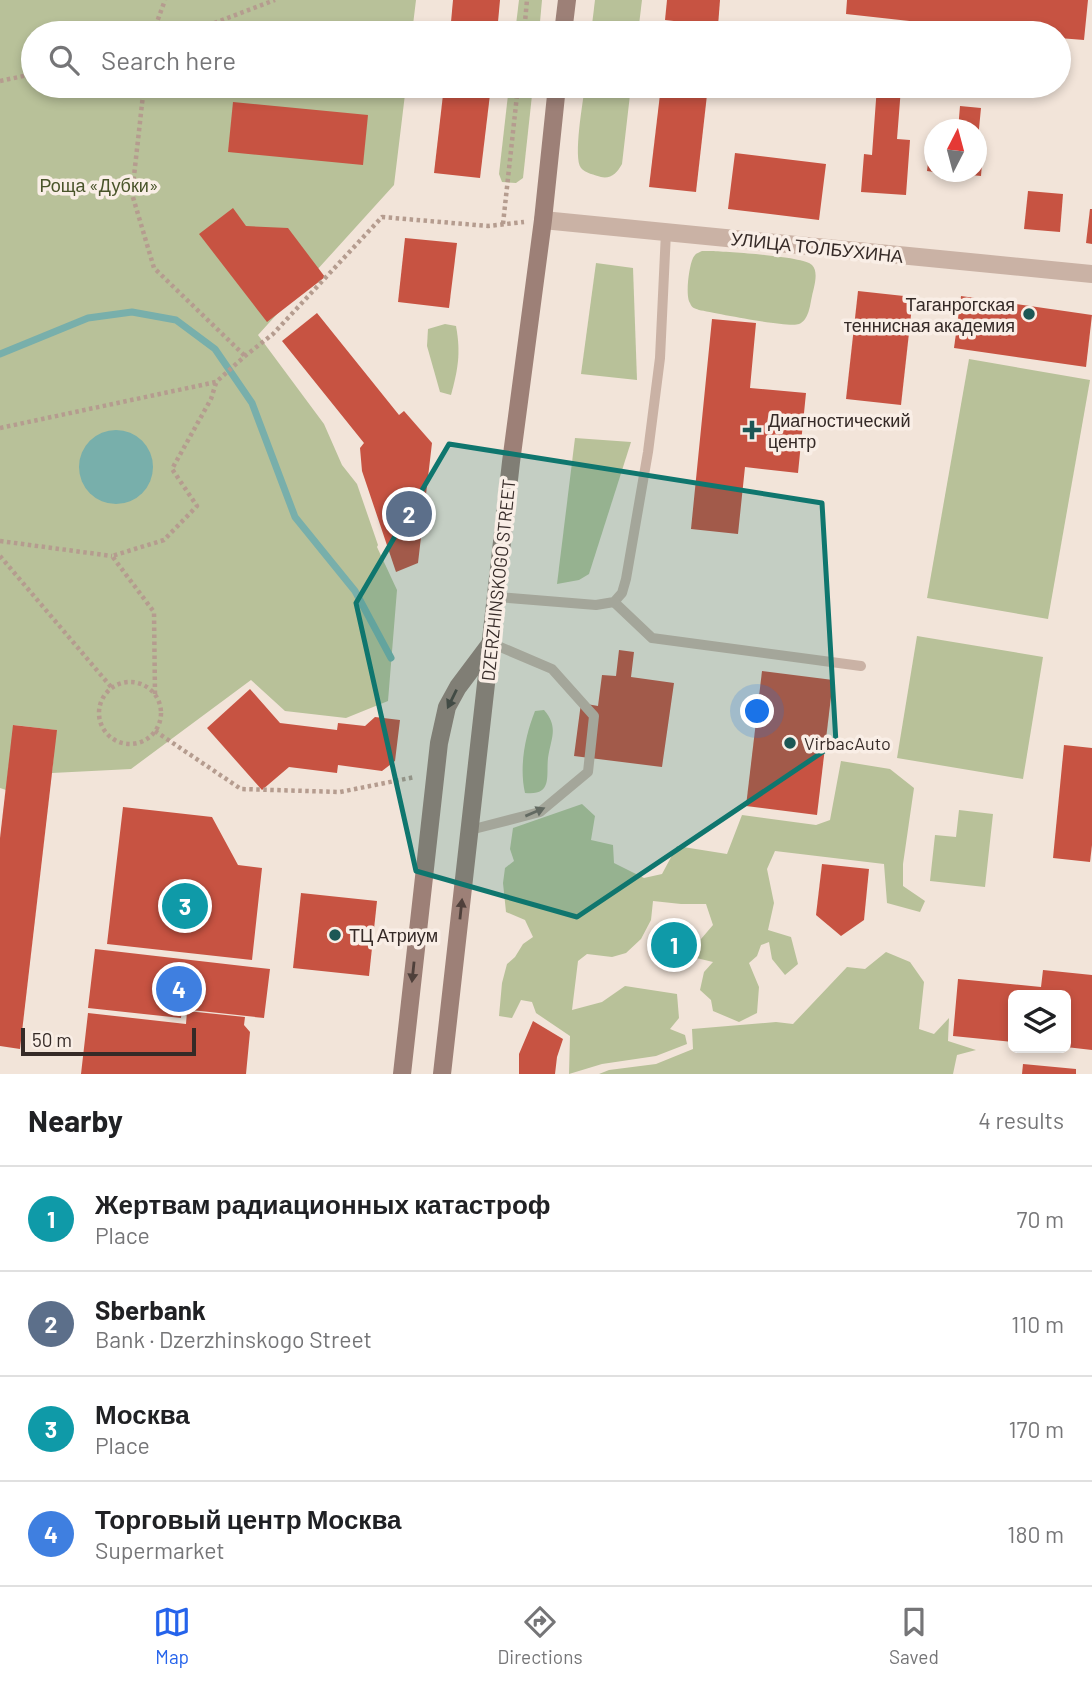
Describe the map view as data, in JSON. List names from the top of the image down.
{
  "streets": {
    "main road": ["DZERZHINSKOGO STREET"],
    "street": ["УЛИЦА ТОЛБУХИНА"]
  },
  "crossings": [
    ["УЛИЦА ТОЛБУХИНА", "DZERZHINSKOGO STREET"]
  ],
  "parks": ["Роща «Дубки»"],
  "places": {
    "other": ["Таганрогская теннисная академия", "VirbacAuto", "ТЦ Атриум"],
    "health": ["Диагностический центр"]
  },
  "scale_bar": "50 m",
  "north": "top",
  "page": {
    "search": "Search here",
    "pins": [
      "2",
      "3",
      "1",
      "4"
    ],
    "scale": "50 m",
    "heading": ["Nearby", "4 results"],
    "list": [
      {
        "mark": "1",
        "name": "Жертвам радиационных катастроф",
        "note": "Place",
        "value": "70 m"
      },
      {
        "mark": "2",
        "name": "Sberbank",
        "note": "Bank · Dzerzhinskogo Street",
        "value": "110 m"
      },
      {
        "mark": "3",
        "name": "Москва",
        "note": "Place",
        "value": "170 m"
      },
      {
        "mark": "4",
        "name": "Торговый центр Москва",
        "note": "Supermarket",
        "value": "180 m"
      }
    ],
    "nav": ["Map", "Directions", "Saved"]
  }
}
